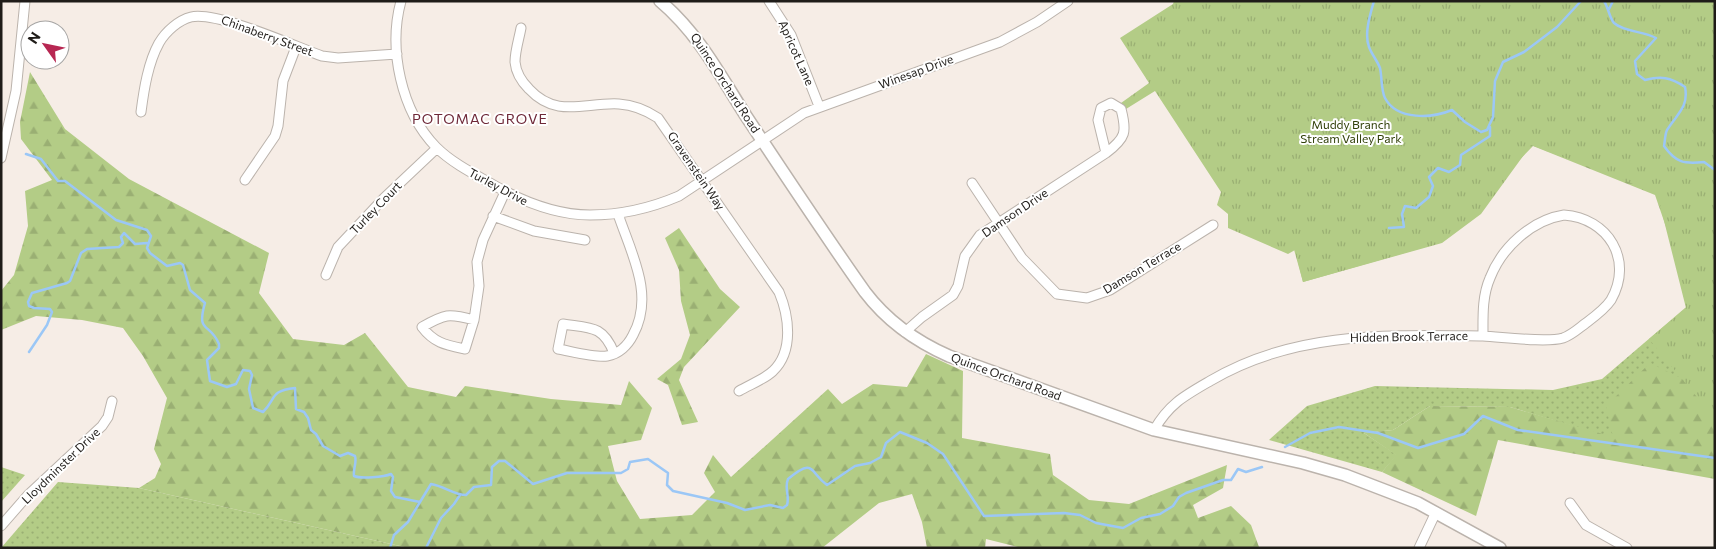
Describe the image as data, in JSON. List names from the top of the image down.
{
  "streets": {
    "street": [
      "Chinaberry Street",
      "Apricot Lane",
      "Winesap Drive",
      "Quince Orchard Road",
      "Gravenstein Way",
      "Turley Drive",
      "Turley Court",
      "Damson Drive",
      "Damson Terrace",
      "Hidden Brook Terrace",
      "Lloydminster Drive"
    ]
  },
  "crossings": [
    ["Chinaberry Street", "Turley Drive"],
    ["Apricot Lane", "Winesap Drive"],
    ["Winesap Drive", "Quince Orchard Road"],
    ["Winesap Drive", "Turley Drive"],
    ["Quince Orchard Road", "Turley Drive"],
    ["Quince Orchard Road", "Damson Drive"],
    ["Quince Orchard Road", "Hidden Brook Terrace"],
    ["Gravenstein Way", "Turley Drive"],
    ["Turley Drive", "Turley Court"],
    ["Damson Drive", "Damson Terrace"]
  ],
  "districts": ["POTOMAC GROVE"],
  "parks": ["Muddy Branch Stream Valley Park"],
  "north": "top left"
}
